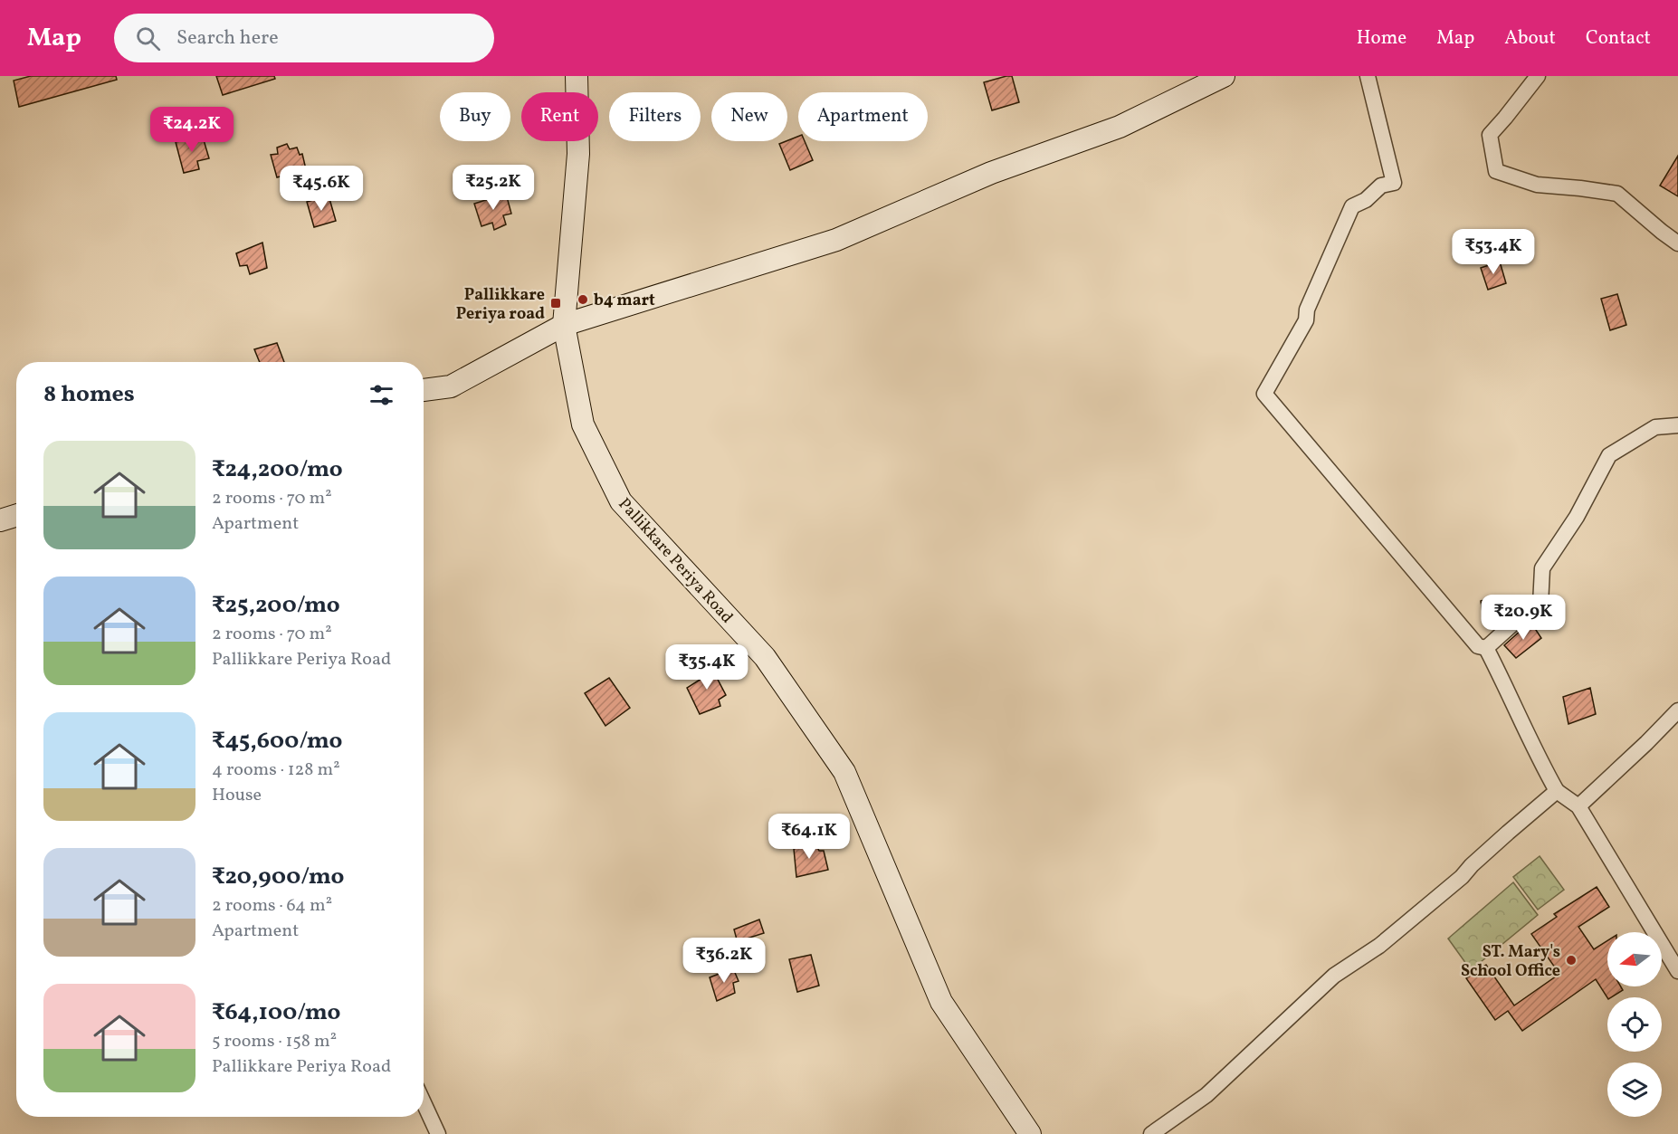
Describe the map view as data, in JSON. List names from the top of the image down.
{
  "streets": {
    "main road": ["Pallikkare Periya Road"]
  },
  "places": {
    "other": ["b4 mart", "ST. Mary's School Office"],
    "transit": ["Pallikkare Periya road"]
  },
  "north": "left",
  "page": {
    "header": "Map",
    "search": "Search here",
    "nav": [
      "Home",
      "Map",
      "About",
      "Contact"
    ],
    "chip": [
      "Buy",
      "Rent",
      "Filters",
      "New",
      "Apartment"
    ],
    "price": [
      "₹24.2K",
      "₹25.2K",
      "₹45.6K",
      "₹53.4K",
      "₹20.9K",
      "₹35.4K",
      "₹64.1K",
      "₹36.2K"
    ],
    "heading": "8 homes",
    "list": [
      {
        "name": "₹24,200/mo",
        "note": "2 rooms · 70 m² · Apartment"
      },
      {
        "name": "₹25,200/mo",
        "note": "2 rooms · 70 m² · Pallikkare Periya Road"
      },
      {
        "name": "₹45,600/mo",
        "note": "4 rooms · 128 m² · House"
      },
      {
        "name": "₹20,900/mo",
        "note": "2 rooms · 64 m² · Apartment"
      },
      {
        "name": "₹64,100/mo",
        "note": "5 rooms · 158 m² · Pallikkare Periya Road"
      }
    ]
  }
}
